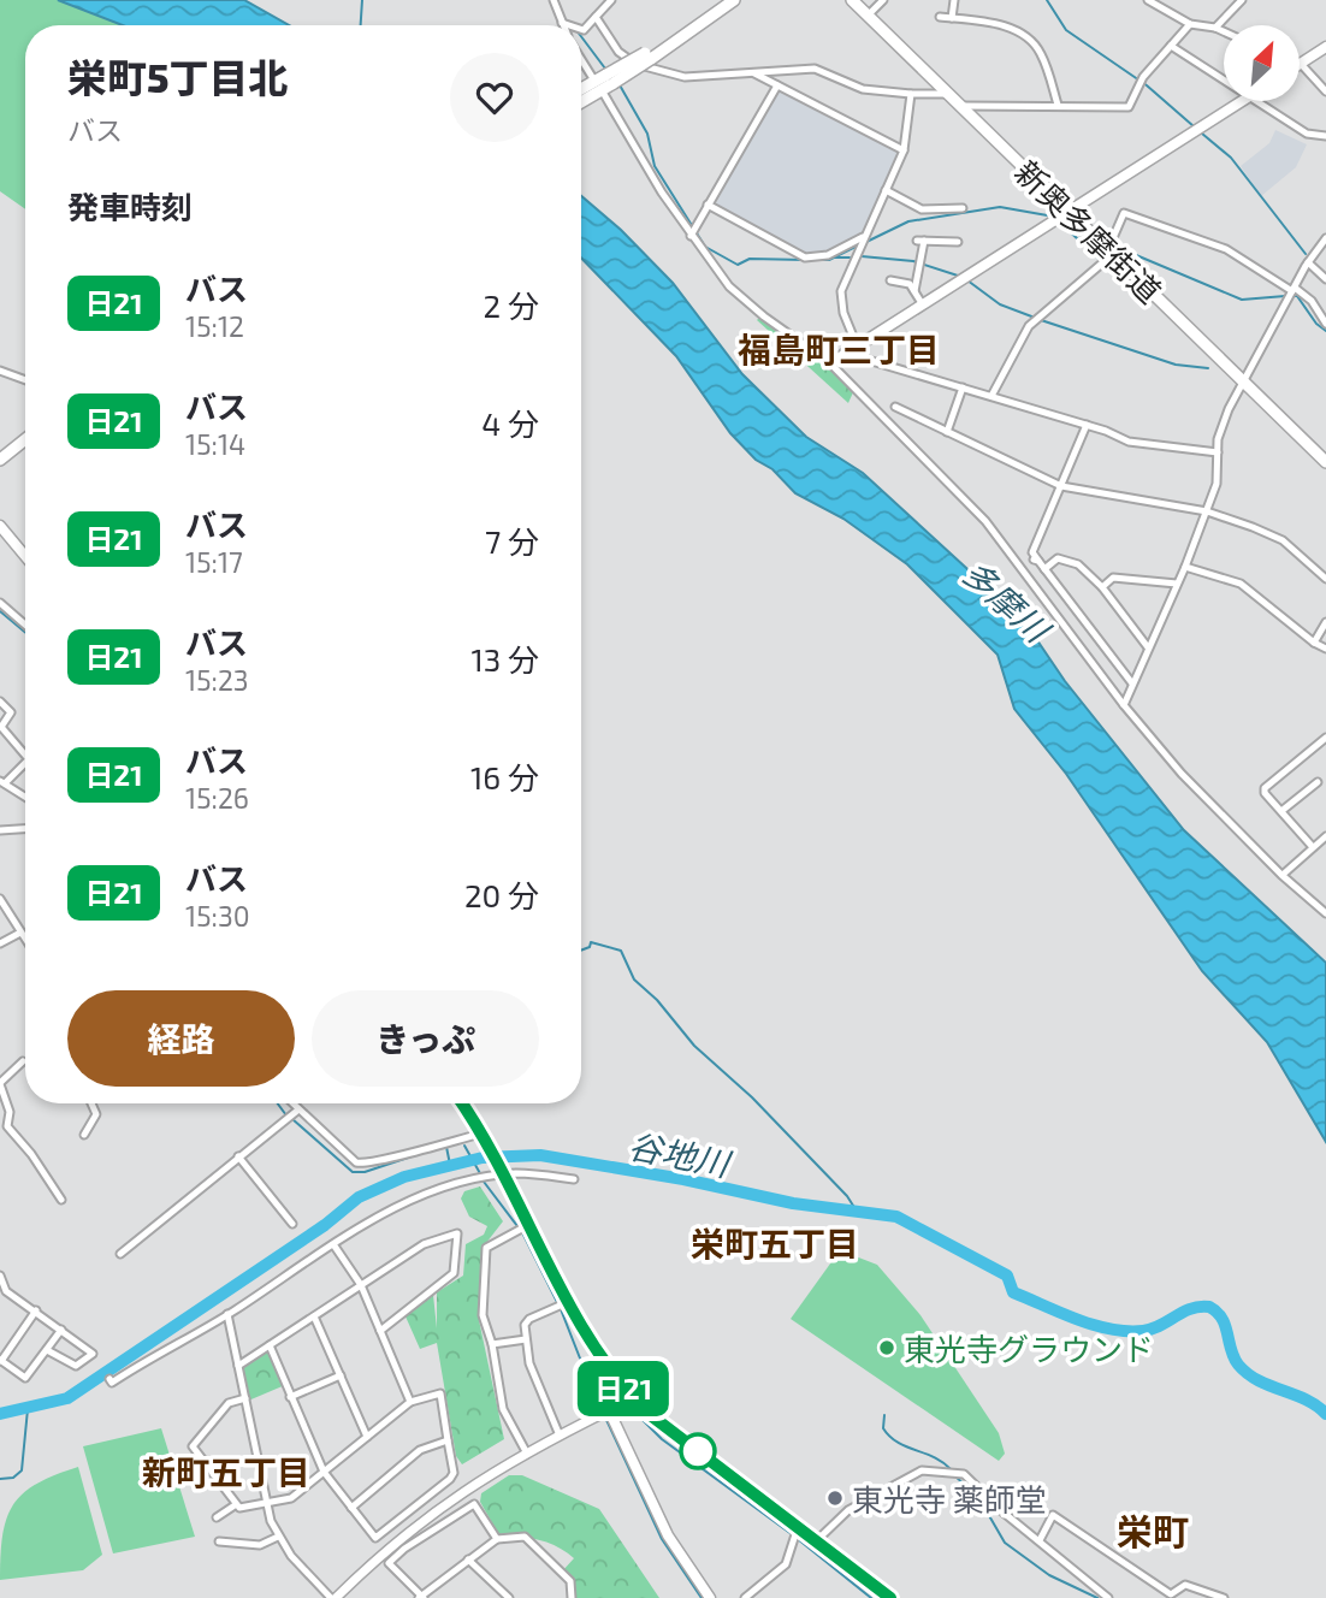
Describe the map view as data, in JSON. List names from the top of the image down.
{
  "streets": {
    "main road": ["新奥多摩街道"]
  },
  "districts": [
    "福島町三丁目",
    "栄町五丁目",
    "新町五丁目",
    "栄町"
  ],
  "water": ["多摩川", "谷地川"],
  "places": ["東光寺グラウンド", "東光寺 薬師堂"],
  "lines": ["bus line 日21"],
  "north": "top right",
  "page": {
    "on_map": "日21",
    "heading": [
      ["栄町5丁目北", "バス"],
      "発車時刻"
    ],
    "list": [
      {
        "mark": "日21",
        "name": "バス",
        "note": "15:12",
        "value": "2 分"
      },
      {
        "mark": "日21",
        "name": "バス",
        "note": "15:14",
        "value": "4 分"
      },
      {
        "mark": "日21",
        "name": "バス",
        "note": "15:17",
        "value": "7 分"
      },
      {
        "mark": "日21",
        "name": "バス",
        "note": "15:23",
        "value": "13 分"
      },
      {
        "mark": "日21",
        "name": "バス",
        "note": "15:26",
        "value": "16 分"
      },
      {
        "mark": "日21",
        "name": "バス",
        "note": "15:30",
        "value": "20 分"
      }
    ],
    "buttons": ["経路", "きっぷ"]
  }
}
